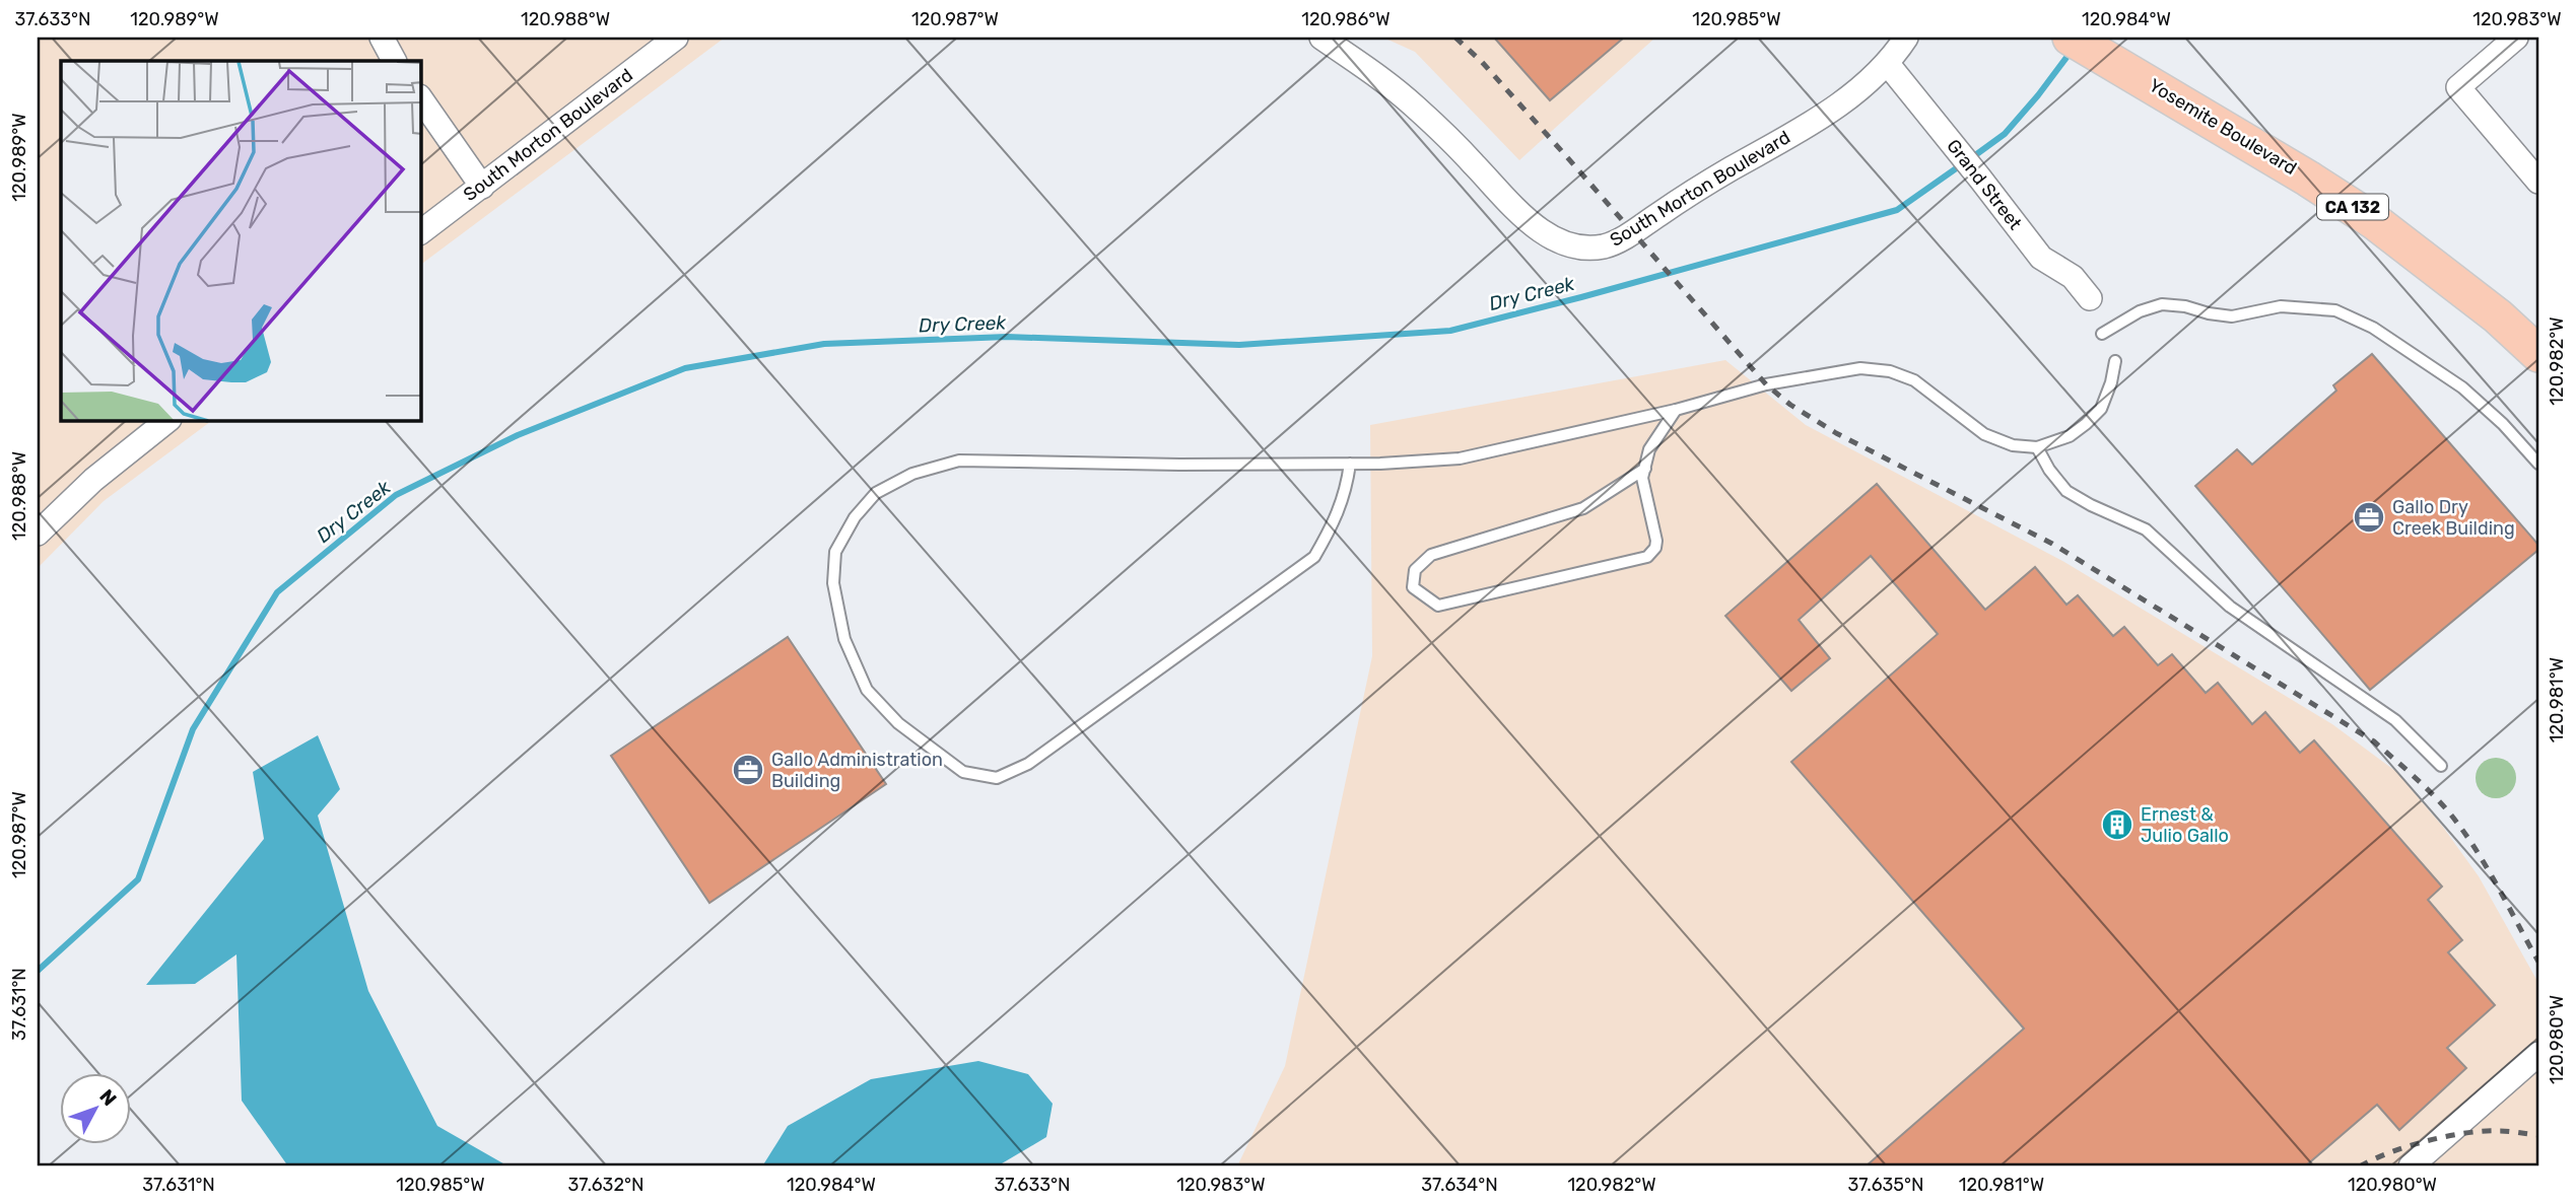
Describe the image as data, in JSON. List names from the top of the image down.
{
  "streets": {
    "main road": ["Yosemite Boulevard", "CA 132"],
    "street": ["South Morton Boulevard", "Grand Street"]
  },
  "crossings": [
    ["South Morton Boulevard", "Grand Street"]
  ],
  "water": ["Dry Creek"],
  "places": {
    "office": ["Gallo Dry Creek Building", "Gallo Administration Building"],
    "building": ["Ernest & Julio Gallo"]
  },
  "north": "top right",
  "coordinates": [
    "37.633°N",
    "120.989°W",
    "120.988°W",
    "120.987°W",
    "120.986°W",
    "120.985°W",
    "120.984°W",
    "120.983°W",
    "120.982°W",
    "120.981°W",
    "37.631°N",
    "120.980°W",
    "37.632°N",
    "37.634°N",
    "37.635°N"
  ]
}
